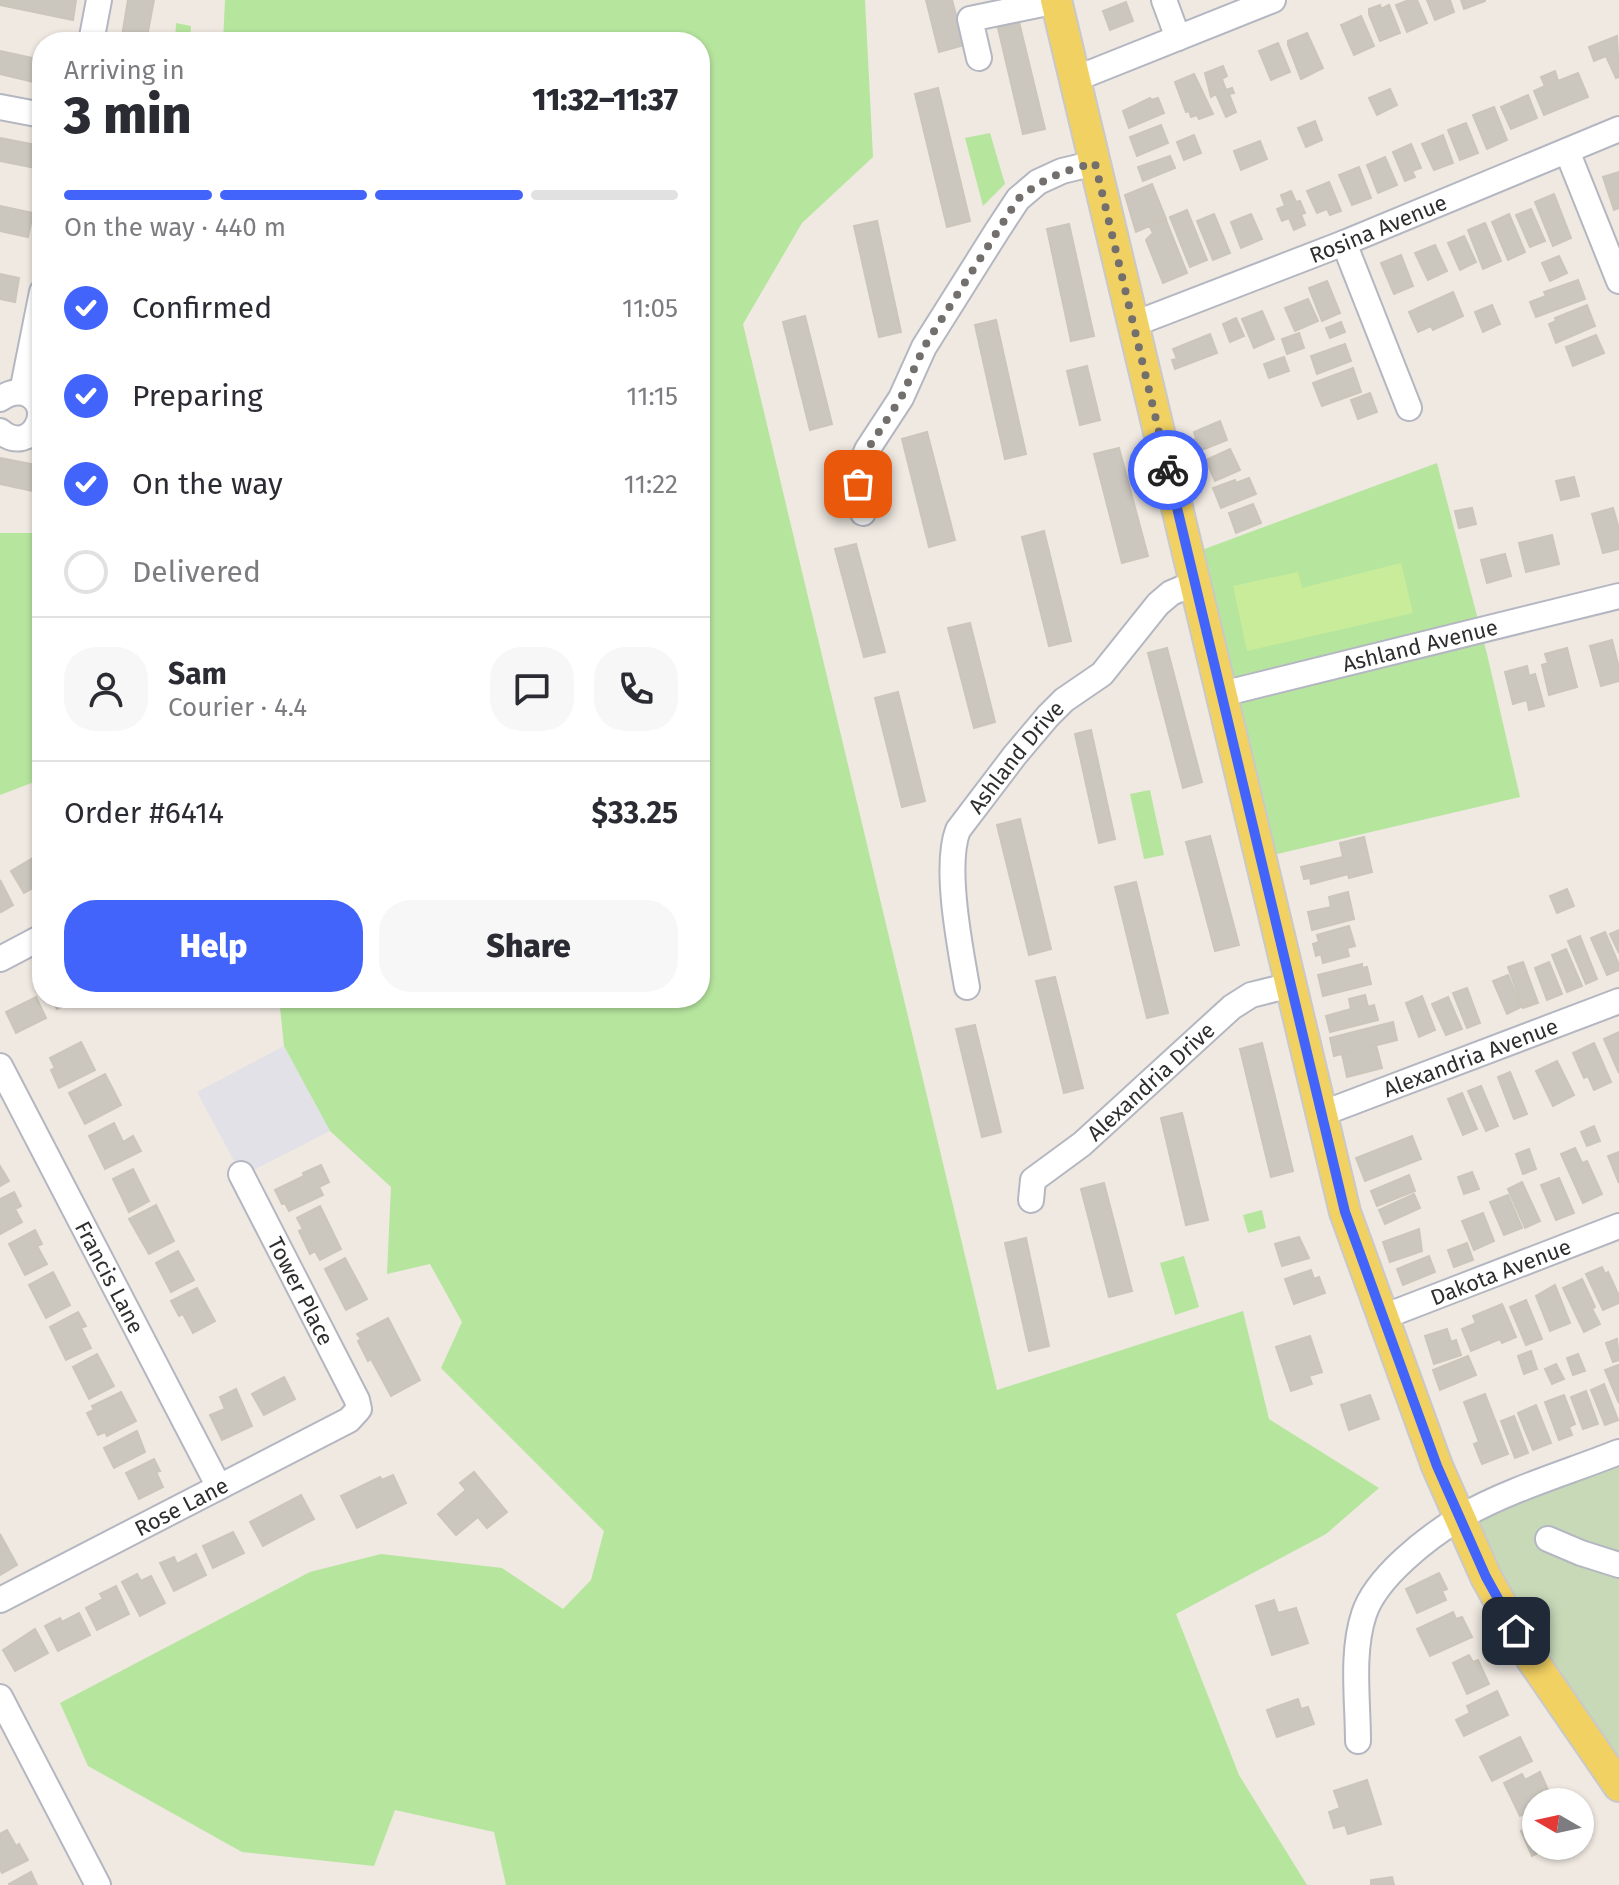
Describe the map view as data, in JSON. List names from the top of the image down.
{
  "streets": {
    "street": [
      "Rosina Avenue",
      "Ashland Avenue",
      "Ashland Drive",
      "Alexandria Avenue",
      "Alexandria Drive",
      "Dakota Avenue",
      "Francis Lane",
      "Tower Place",
      "Rose Lane"
    ]
  },
  "crossings": [
    ["Francis Lane", "Rose Lane"],
    ["Tower Place", "Rose Lane"]
  ],
  "north": "left",
  "page": {
    "heading": ["3 min", "Arriving in", "11:32–11:37"],
    "panel": [
      "Sam",
      "Courier · 4.4",
      "Order #6414",
      "$33.25"
    ],
    "bar": "On the way · 440 m",
    "list": [
      ["Confirmed", "11:05"],
      ["Preparing", "11:15"],
      ["On the way", "11:22"],
      "Delivered"
    ],
    "buttons": ["Help", "Share"]
  }
}
